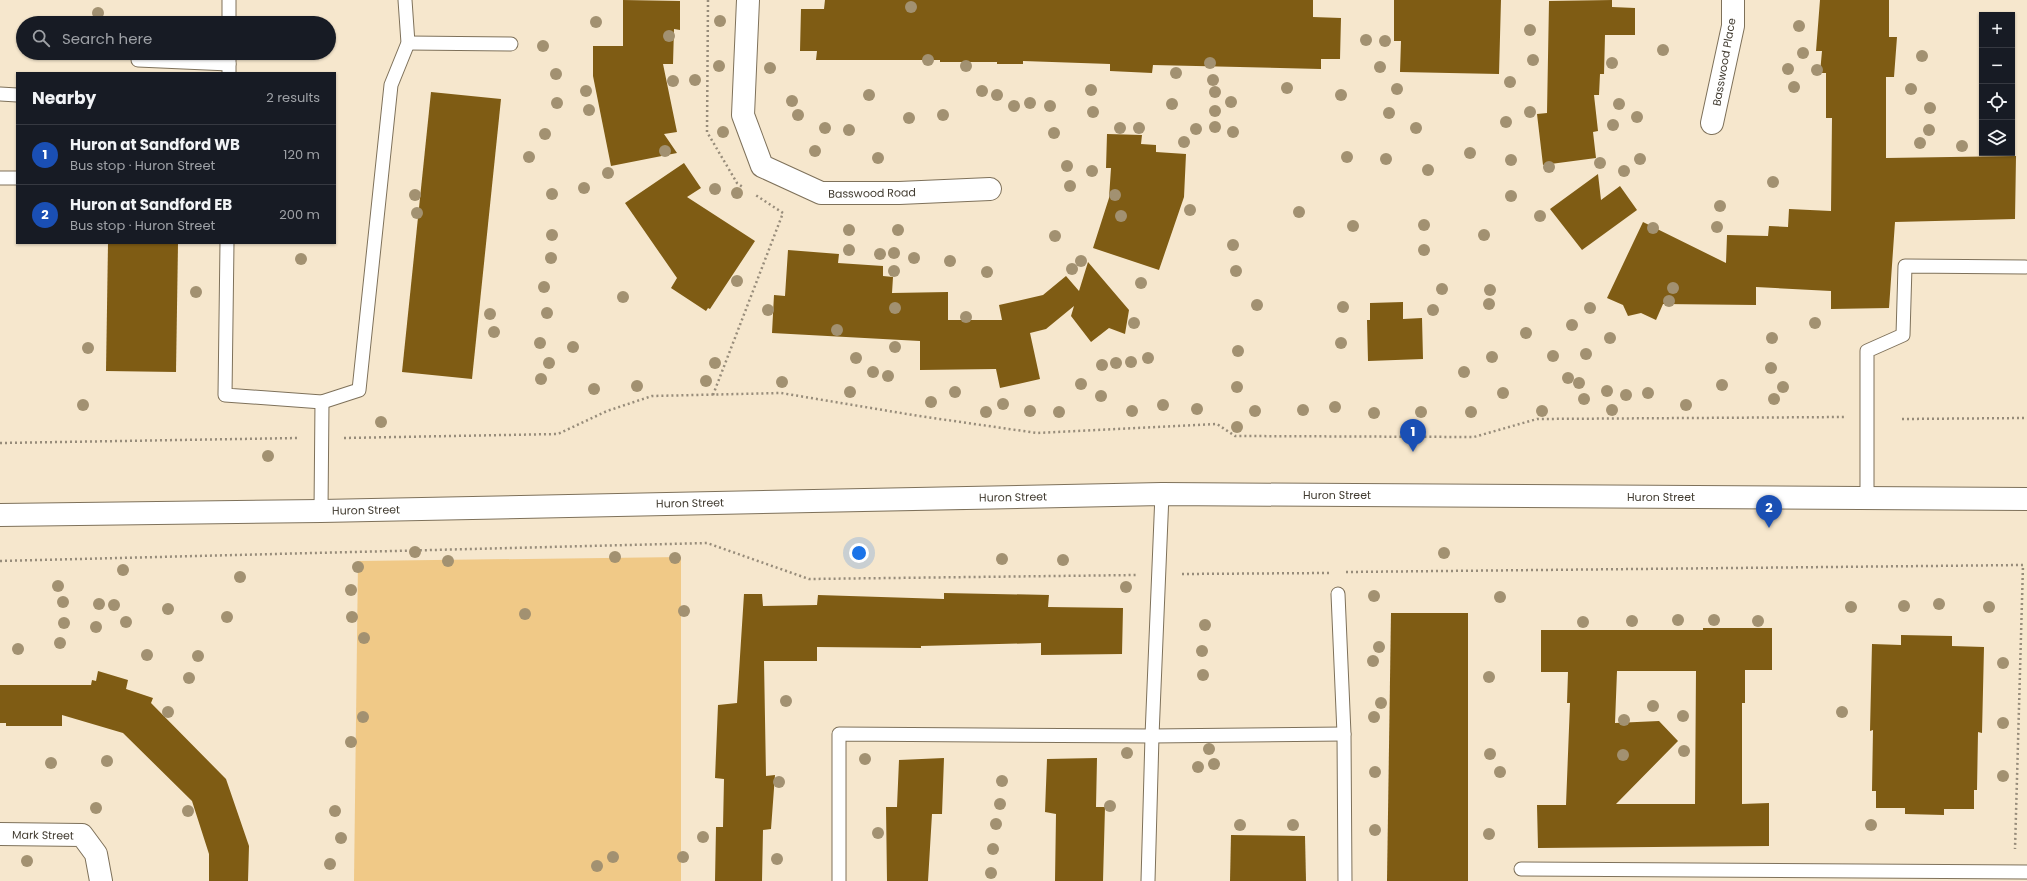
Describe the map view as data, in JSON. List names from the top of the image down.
{
  "streets": {
    "main road": [
      "Basswood Place",
      "Basswood Road",
      "Huron Street",
      "Mark Street"
    ]
  },
  "page": {
    "map_buttons": ["+", "−"],
    "search": "Search here",
    "heading": ["Nearby", "2 results"],
    "list": [
      {
        "mark": "1",
        "name": "Huron at Sandford WB",
        "note": "Bus stop · Huron Street",
        "value": "120 m"
      },
      {
        "mark": "2",
        "name": "Huron at Sandford EB",
        "note": "Bus stop · Huron Street",
        "value": "200 m"
      }
    ],
    "pins": ["1", "2"]
  }
}
